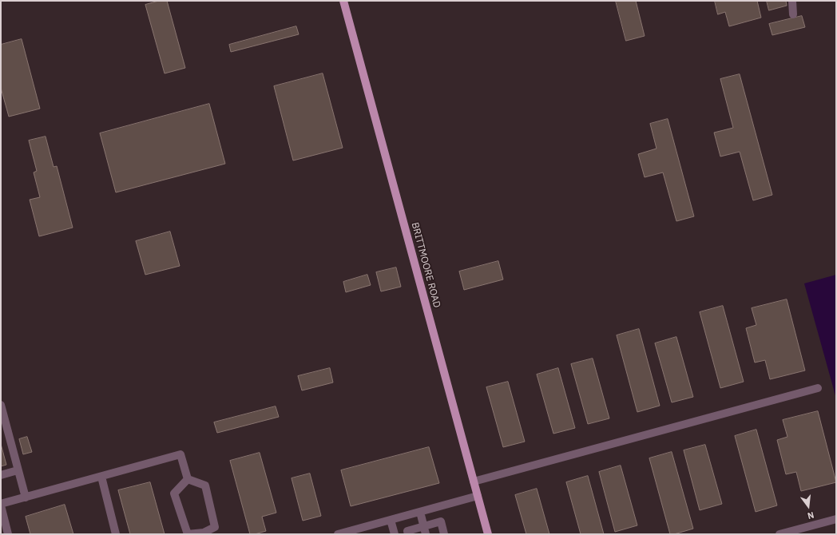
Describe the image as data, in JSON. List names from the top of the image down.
{
  "streets": {
    "main road": ["BRITTMOORE ROAD"]
  },
  "north": "bottom"
}
